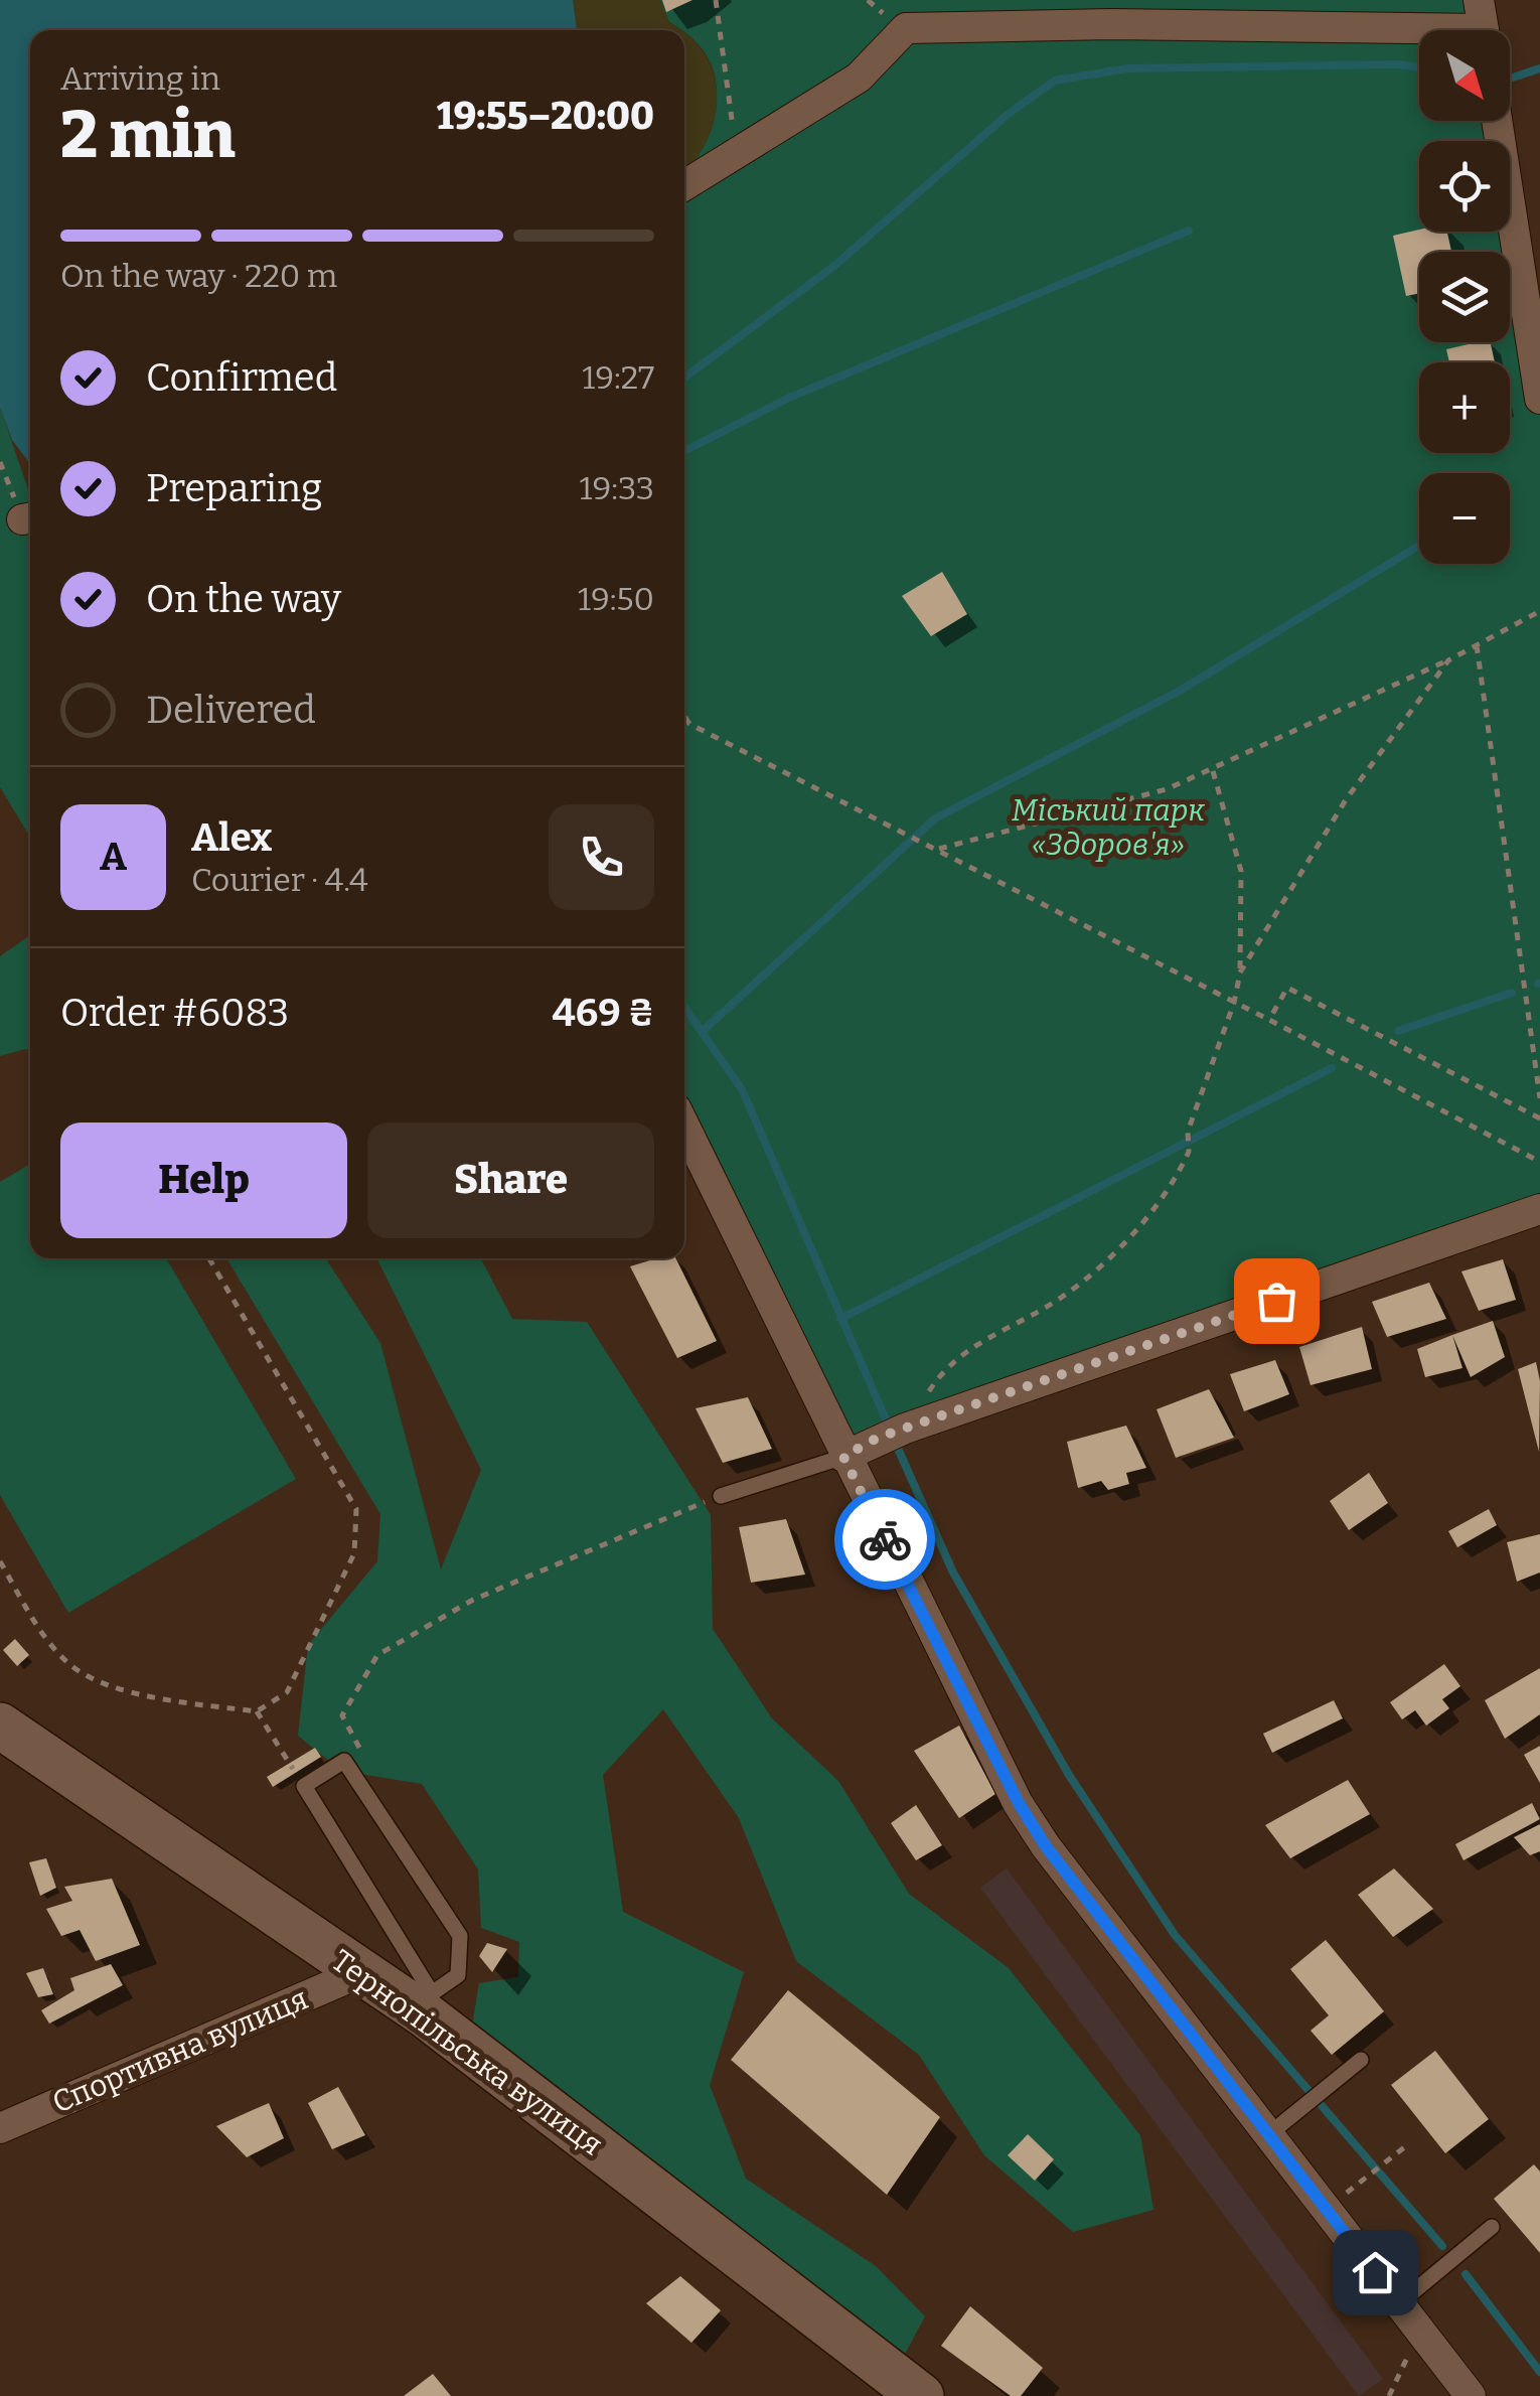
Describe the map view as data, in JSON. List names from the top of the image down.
{
  "streets": {
    "street": ["Спортивна вулиця", "Тернопільська вулиця"]
  },
  "crossings": [
    ["Спортивна вулиця", "Тернопільська вулиця"]
  ],
  "parks": ["Міський парк «Здоров'я»"],
  "north": "bottom right",
  "page": {
    "map_buttons": ["+", "−"],
    "heading": ["2 min", "Arriving in", "19:55–20:00"],
    "panel": [
      "Alex",
      "Courier · 4.4",
      "Order #6083",
      "469 ₴"
    ],
    "bar": "On the way · 220 m",
    "list": [
      ["Confirmed", "19:27"],
      ["Preparing", "19:33"],
      ["On the way", "19:50"],
      "Delivered"
    ],
    "round": "A",
    "buttons": ["Help", "Share"]
  }
}
